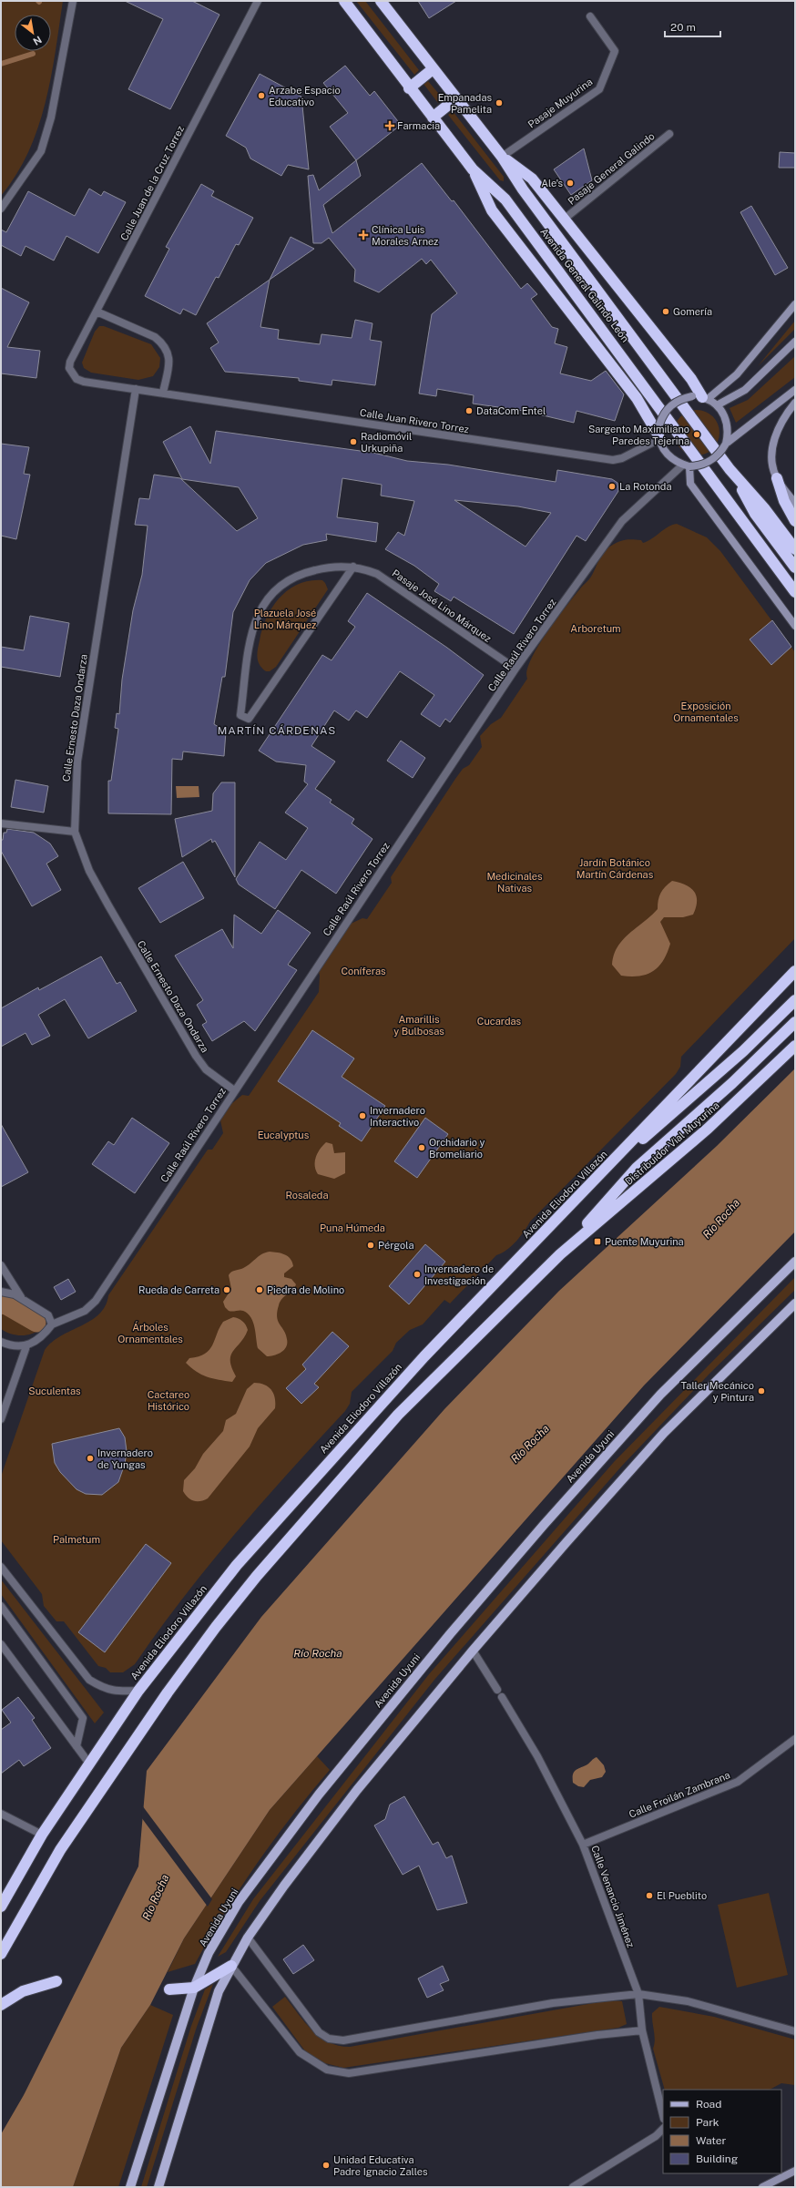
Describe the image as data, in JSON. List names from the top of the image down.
{
  "streets": {
    "highway": ["Avenida General Galindo León", "Distribuidor Vial Muyurina", "Avenida Eliodoro Villazón"],
    "main road": ["Avenida Uyuni"],
    "street": [
      "Pasaje Muyurina",
      "Pasaje General Galindo",
      "Calle Juan de la Cruz Torrez",
      "Calle Juan Rivero Torrez",
      "Pasaje José Lino Márquez",
      "Calle Raúl Rivero Torrez",
      "Calle Ernesto Daza Ondarza",
      "Calle Froilán Zambrana",
      "Calle Venancio Jiménez"
    ]
  },
  "crossings": [
    ["Pasaje Muyurina", "Avenida General Galindo León"],
    ["Calle Juan de la Cruz Torrez", "Calle Juan Rivero Torrez"],
    ["Calle Juan Rivero Torrez", "Calle Raúl Rivero Torrez"],
    ["Calle Juan Rivero Torrez", "Calle Ernesto Daza Ondarza"],
    ["Pasaje José Lino Márquez", "Calle Raúl Rivero Torrez"],
    ["Calle Raúl Rivero Torrez", "Calle Ernesto Daza Ondarza"],
    ["Calle Froilán Zambrana", "Calle Venancio Jiménez"]
  ],
  "districts": ["MARTÍN CÁRDENAS"],
  "water": ["Río Rocha"],
  "parks": [
    "Plazuela José Lino Márquez",
    "Arboretum",
    "Exposición Ornamentales",
    "Jardín Botánico Martín Cárdenas",
    "Medicinales Nativas",
    "Coníferas",
    "Amarillis y Bulbosas",
    "Cucardas",
    "Eucalyptus",
    "Rosaleda",
    "Puna Húmeda",
    "Árboles Ornamentales",
    "Suculentas",
    "Cactareo Histórico",
    "Palmetum"
  ],
  "places": {
    "other": [
      "Arzabe Espacio Educativo",
      "Empanadas Pamelita",
      "Ale's",
      "Gomería",
      "DataCom Entel",
      "Sargento Maximiliano Paredes Tejerina",
      "Radiomóvil Urkupiña",
      "La Rotonda",
      "Invernadero Interactivo",
      "Orchidario y Bromeliario",
      "Pérgola",
      "Invernadero de Investigación",
      "Rueda de Carreta",
      "Piedra de Molino",
      "Taller Mecánico y Pintura",
      "Invernadero de Yungas",
      "El Pueblito",
      "Unidad Educativa Padre Ignacio Zalles"
    ],
    "health": ["Farmacia", "Clínica Luis Morales Arnez"],
    "transit": ["Puente Muyurina"]
  },
  "legend": [
    "Road",
    "Park",
    "Water",
    "Building"
  ],
  "scale_bar": "20 m",
  "north": "bottom right"
}
